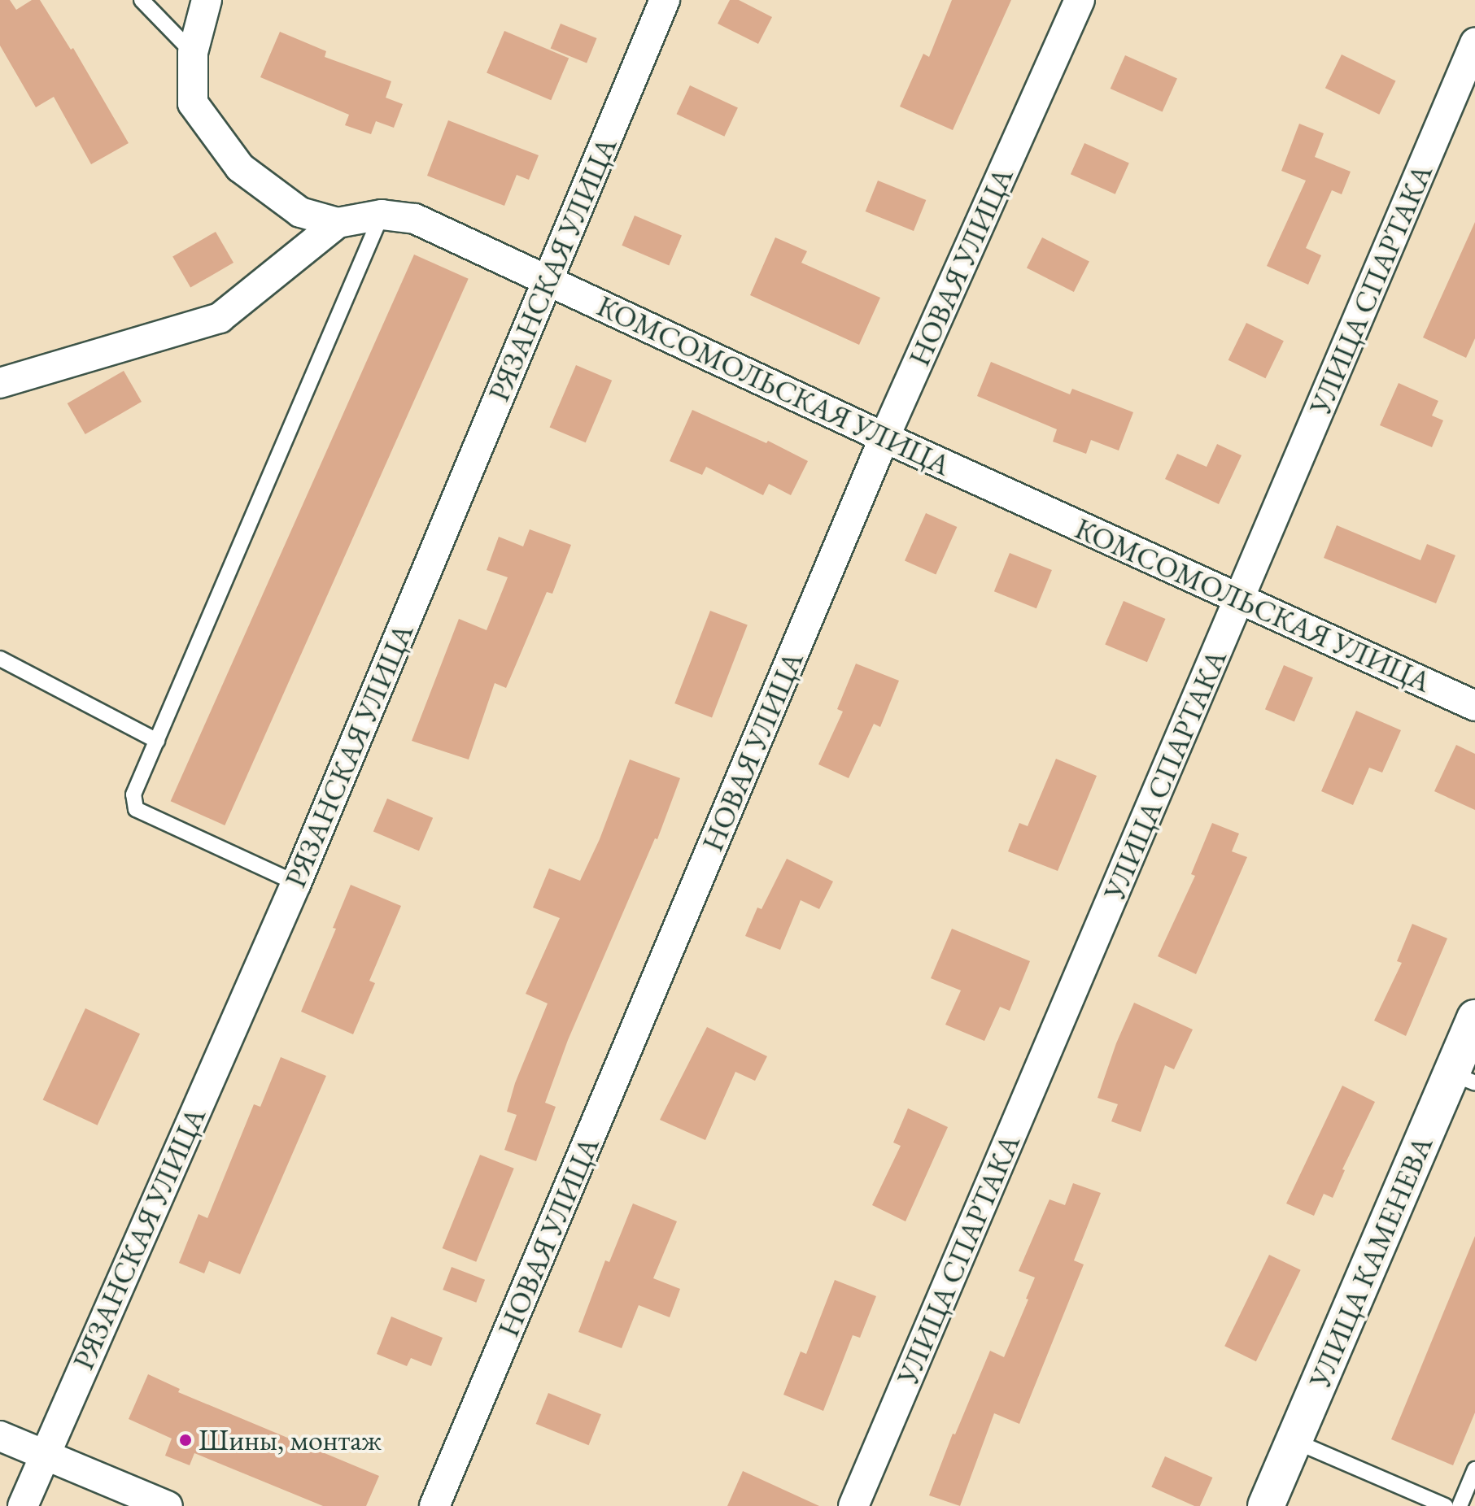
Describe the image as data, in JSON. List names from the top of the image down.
{
  "streets": {
    "main road": ["УЛИЦА КАМЕНЕВА"],
    "street": [
      "НОВАЯ УЛИЦА",
      "РЯЗАНСКАЯ УЛИЦА",
      "УЛИЦА СПАРТАКА",
      "КОМСОМОЛЬСКАЯ УЛИЦА"
    ]
  },
  "crossings": [
    ["НОВАЯ УЛИЦА", "КОМСОМОЛЬСКАЯ УЛИЦА"],
    ["РЯЗАНСКАЯ УЛИЦА", "КОМСОМОЛЬСКАЯ УЛИЦА"],
    ["УЛИЦА СПАРТАКА", "КОМСОМОЛЬСКАЯ УЛИЦА"]
  ],
  "places": ["Шины, монтаж"]
}
